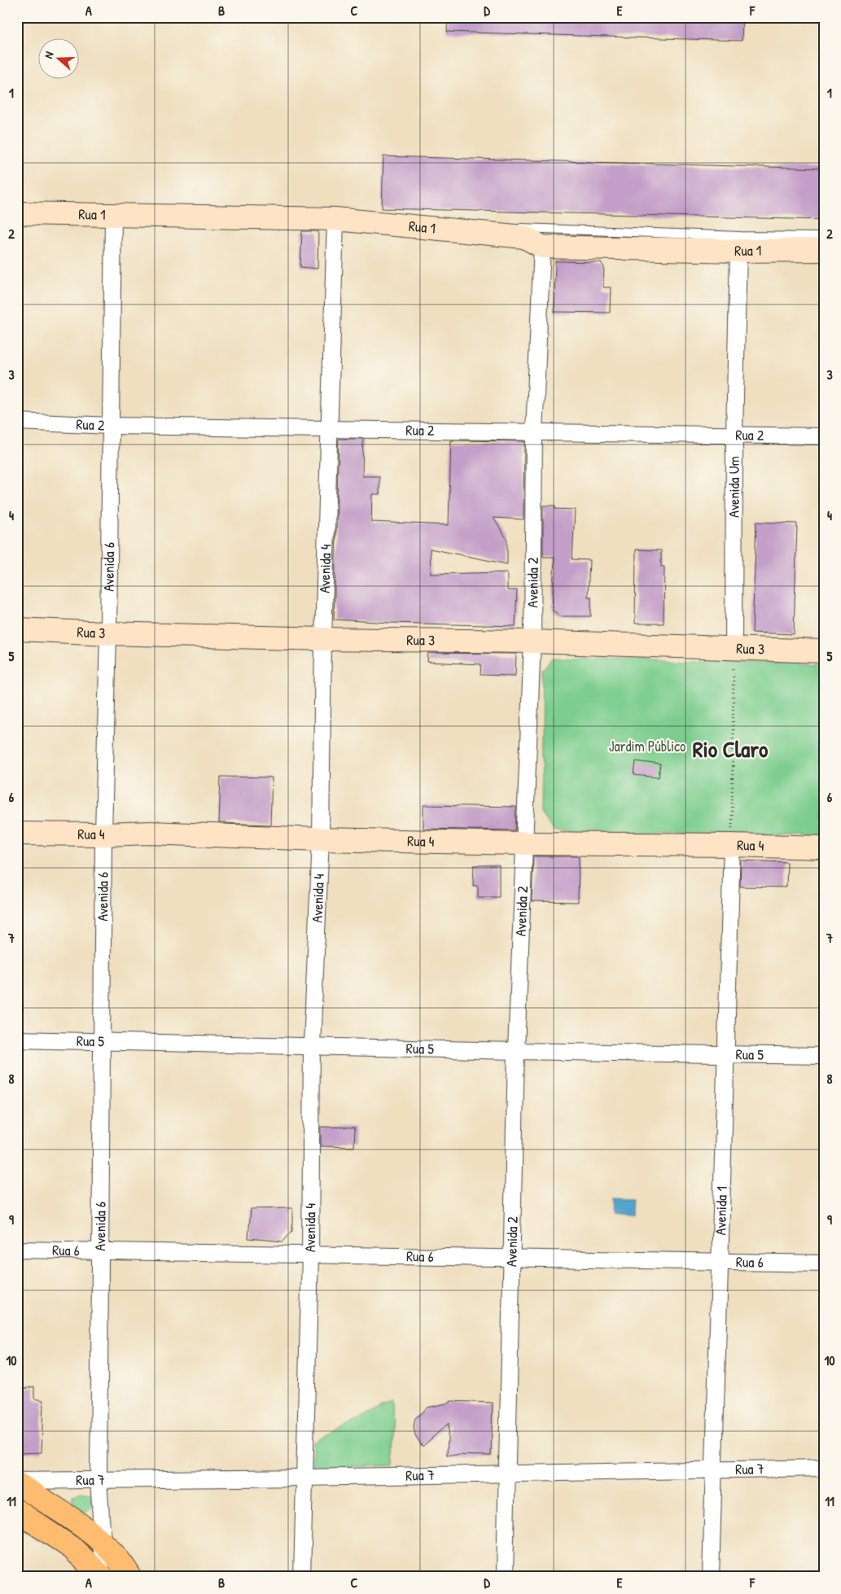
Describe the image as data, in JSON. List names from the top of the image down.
{
  "streets": {
    "main road": ["Rua 1", "Rua 3", "Rua 4"],
    "street": [
      "Rua 2",
      "Avenida Um",
      "Avenida 6",
      "Avenida 4",
      "Avenida 2",
      "Rua 5",
      "Avenida 1",
      "Rua 6",
      "Rua 7"
    ]
  },
  "crossings": [
    ["Rua 1", "Avenida Um"],
    ["Rua 1", "Avenida 6"],
    ["Rua 1", "Avenida 4"],
    ["Rua 1", "Avenida 2"],
    ["Rua 2", "Avenida Um"],
    ["Rua 2", "Avenida 6"],
    ["Rua 2", "Avenida 4"],
    ["Rua 2", "Avenida 2"],
    ["Avenida Um", "Rua 3"],
    ["Avenida 6", "Rua 3"],
    ["Avenida 6", "Rua 4"],
    ["Avenida 6", "Rua 5"],
    ["Avenida 6", "Rua 6"],
    ["Avenida 6", "Rua 7"],
    ["Avenida 4", "Rua 3"],
    ["Avenida 4", "Rua 4"],
    ["Avenida 4", "Rua 5"],
    ["Avenida 4", "Rua 6"],
    ["Avenida 4", "Rua 7"],
    ["Avenida 2", "Rua 3"],
    ["Avenida 2", "Rua 4"],
    ["Avenida 2", "Rua 5"],
    ["Avenida 2", "Rua 6"],
    ["Avenida 2", "Rua 7"],
    ["Rua 4", "Avenida 1"],
    ["Rua 5", "Avenida 1"],
    ["Avenida 1", "Rua 6"],
    ["Avenida 1", "Rua 7"]
  ],
  "districts": ["Rio Claro"],
  "parks": ["Jardim Público"],
  "north": "left",
  "grid": {
    "columns": [
      "A",
      "B",
      "C",
      "D",
      "E",
      "F"
    ],
    "rows": [
      "1",
      "2",
      "3",
      "4",
      "5",
      "6",
      "7",
      "8",
      "9",
      "10",
      "11"
    ]
  }
}
